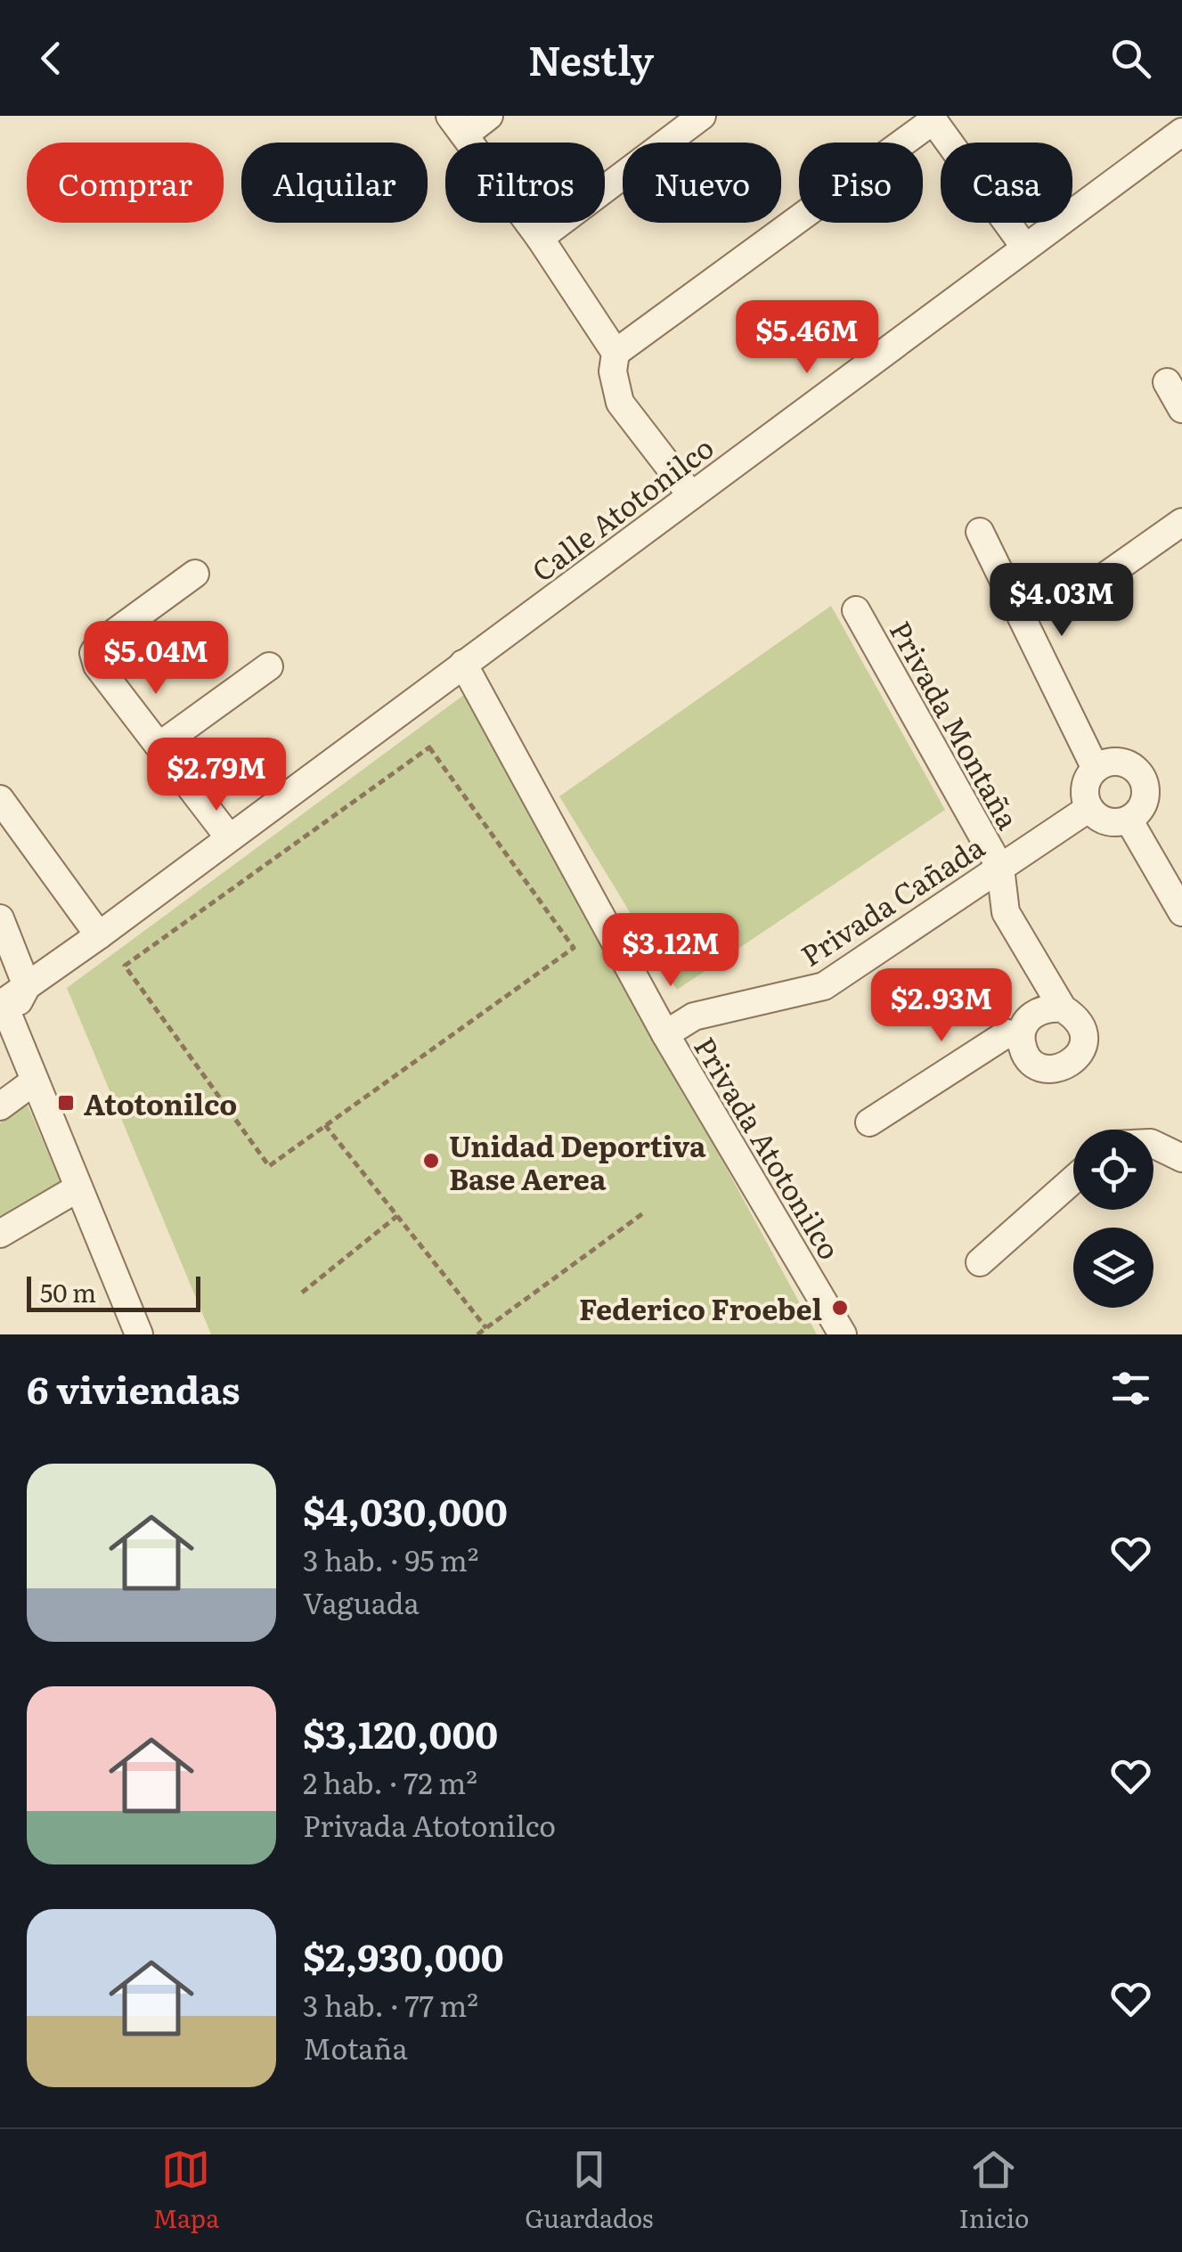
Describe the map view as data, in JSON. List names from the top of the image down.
{
  "streets": {
    "street": [
      "Calle Atotonilco",
      "Privada Montaña",
      "Privada Cañada",
      "Privada Atotonilco"
    ]
  },
  "crossings": [
    ["Calle Atotonilco", "Privada Atotonilco"],
    ["Privada Montaña", "Privada Cañada"],
    ["Privada Cañada", "Privada Atotonilco"]
  ],
  "places": {
    "transit": ["Atotonilco"],
    "other": ["Unidad Deportiva Base Aerea", "Federico Froebel"]
  },
  "scale_bar": "50 m",
  "page": {
    "header": "Nestly",
    "chip": [
      "Comprar",
      "Alquilar",
      "Filtros",
      "Nuevo",
      "Piso",
      "Casa"
    ],
    "price": [
      "$5.46M",
      "$4.03M",
      "$5.04M",
      "$2.79M",
      "$3.12M",
      "$2.93M"
    ],
    "scale": "50 m",
    "heading": "6 viviendas",
    "list": [
      {
        "name": "$4,030,000",
        "note": "3 hab. · 95 m² · Vaguada"
      },
      {
        "name": "$3,120,000",
        "note": "2 hab. · 72 m² · Privada Atotonilco"
      },
      {
        "name": "$2,930,000",
        "note": "3 hab. · 77 m² · Motaña"
      }
    ],
    "tabs": ["Mapa", "Guardados", "Inicio"]
  }
}
